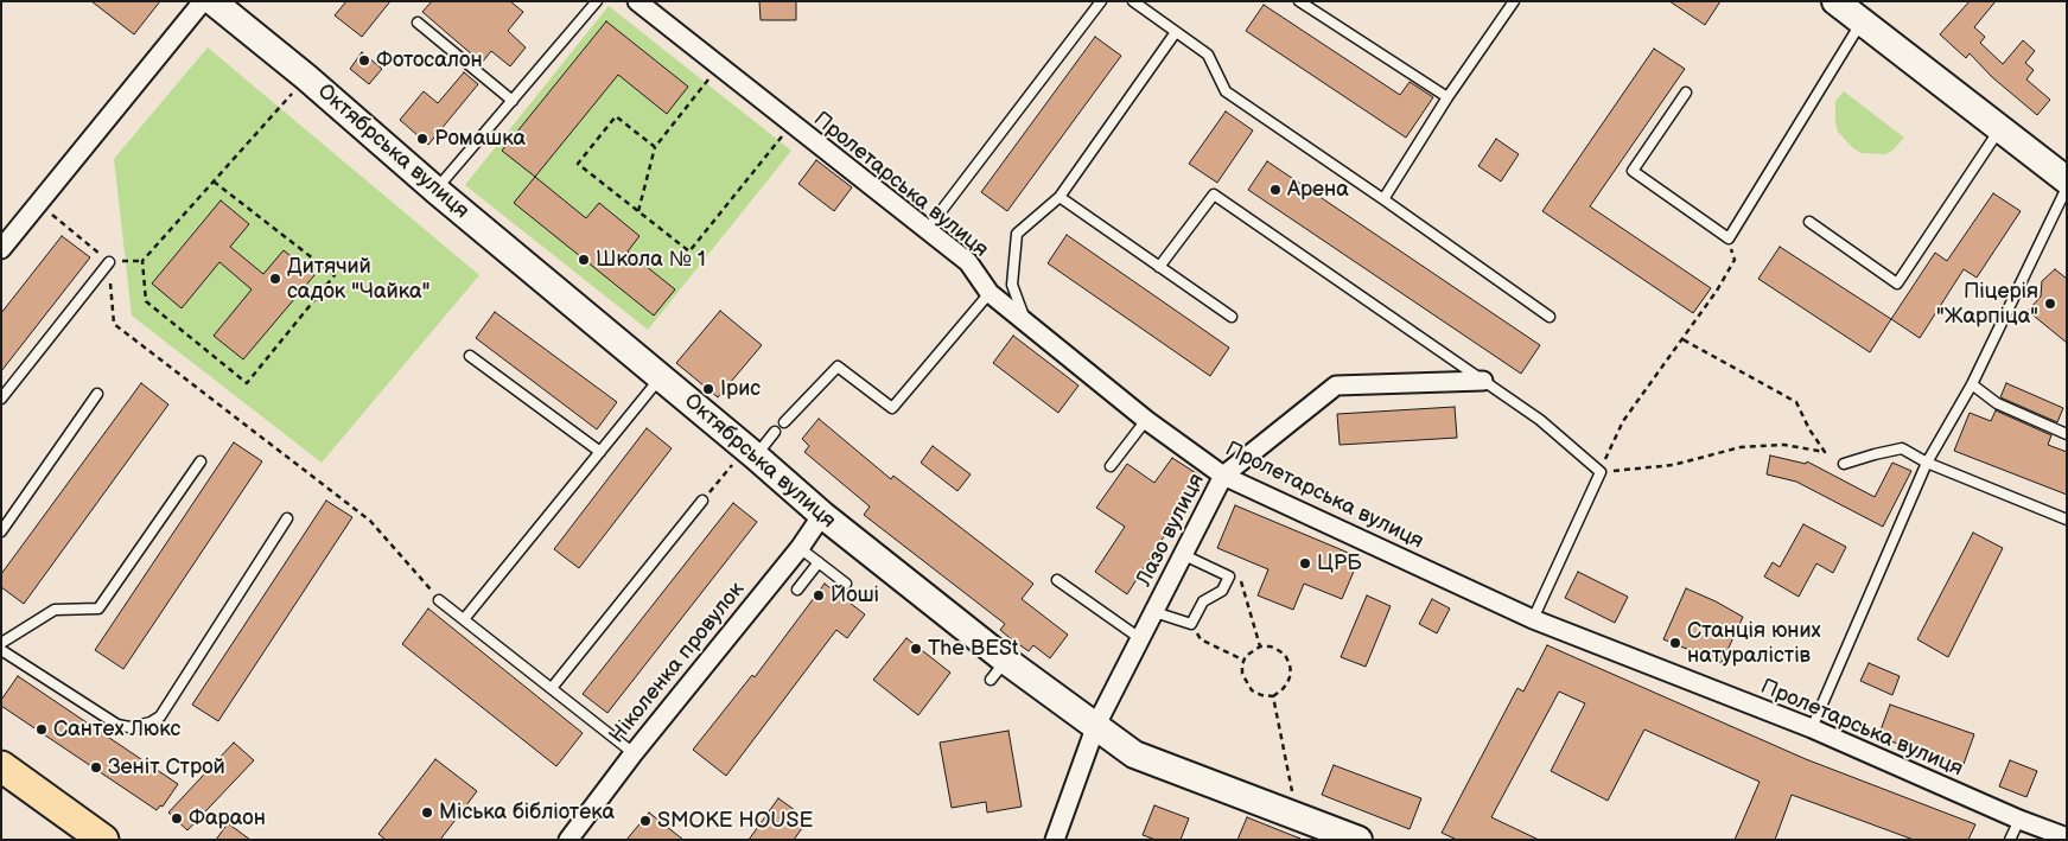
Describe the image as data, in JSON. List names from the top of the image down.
{
  "streets": {
    "main road": ["Октябрська вулиця"],
    "street": ["Пролетарська вулиця", "Лазо вулиця", "Ніколенка провулок"]
  },
  "crossings": [
    ["Октябрська вулиця", "Лазо вулиця"],
    ["Октябрська вулиця", "Ніколенка провулок"],
    ["Пролетарська вулиця", "Лазо вулиця"]
  ],
  "places": [
    "Фотосалон",
    "Ромашка",
    "Арена",
    "Школа № 1",
    "Дитячий садок \"Чайка\"",
    "Піцерія \"Жарпіца\"",
    "Ірис",
    "ЦРБ",
    "Йоші",
    "Станція юних натуралістів",
    "The BESt",
    "Сантех Люкс",
    "Зеніт Строй",
    "Міська бібліотека",
    "Фараон",
    "SMOKE HOUSE"
  ]
}
